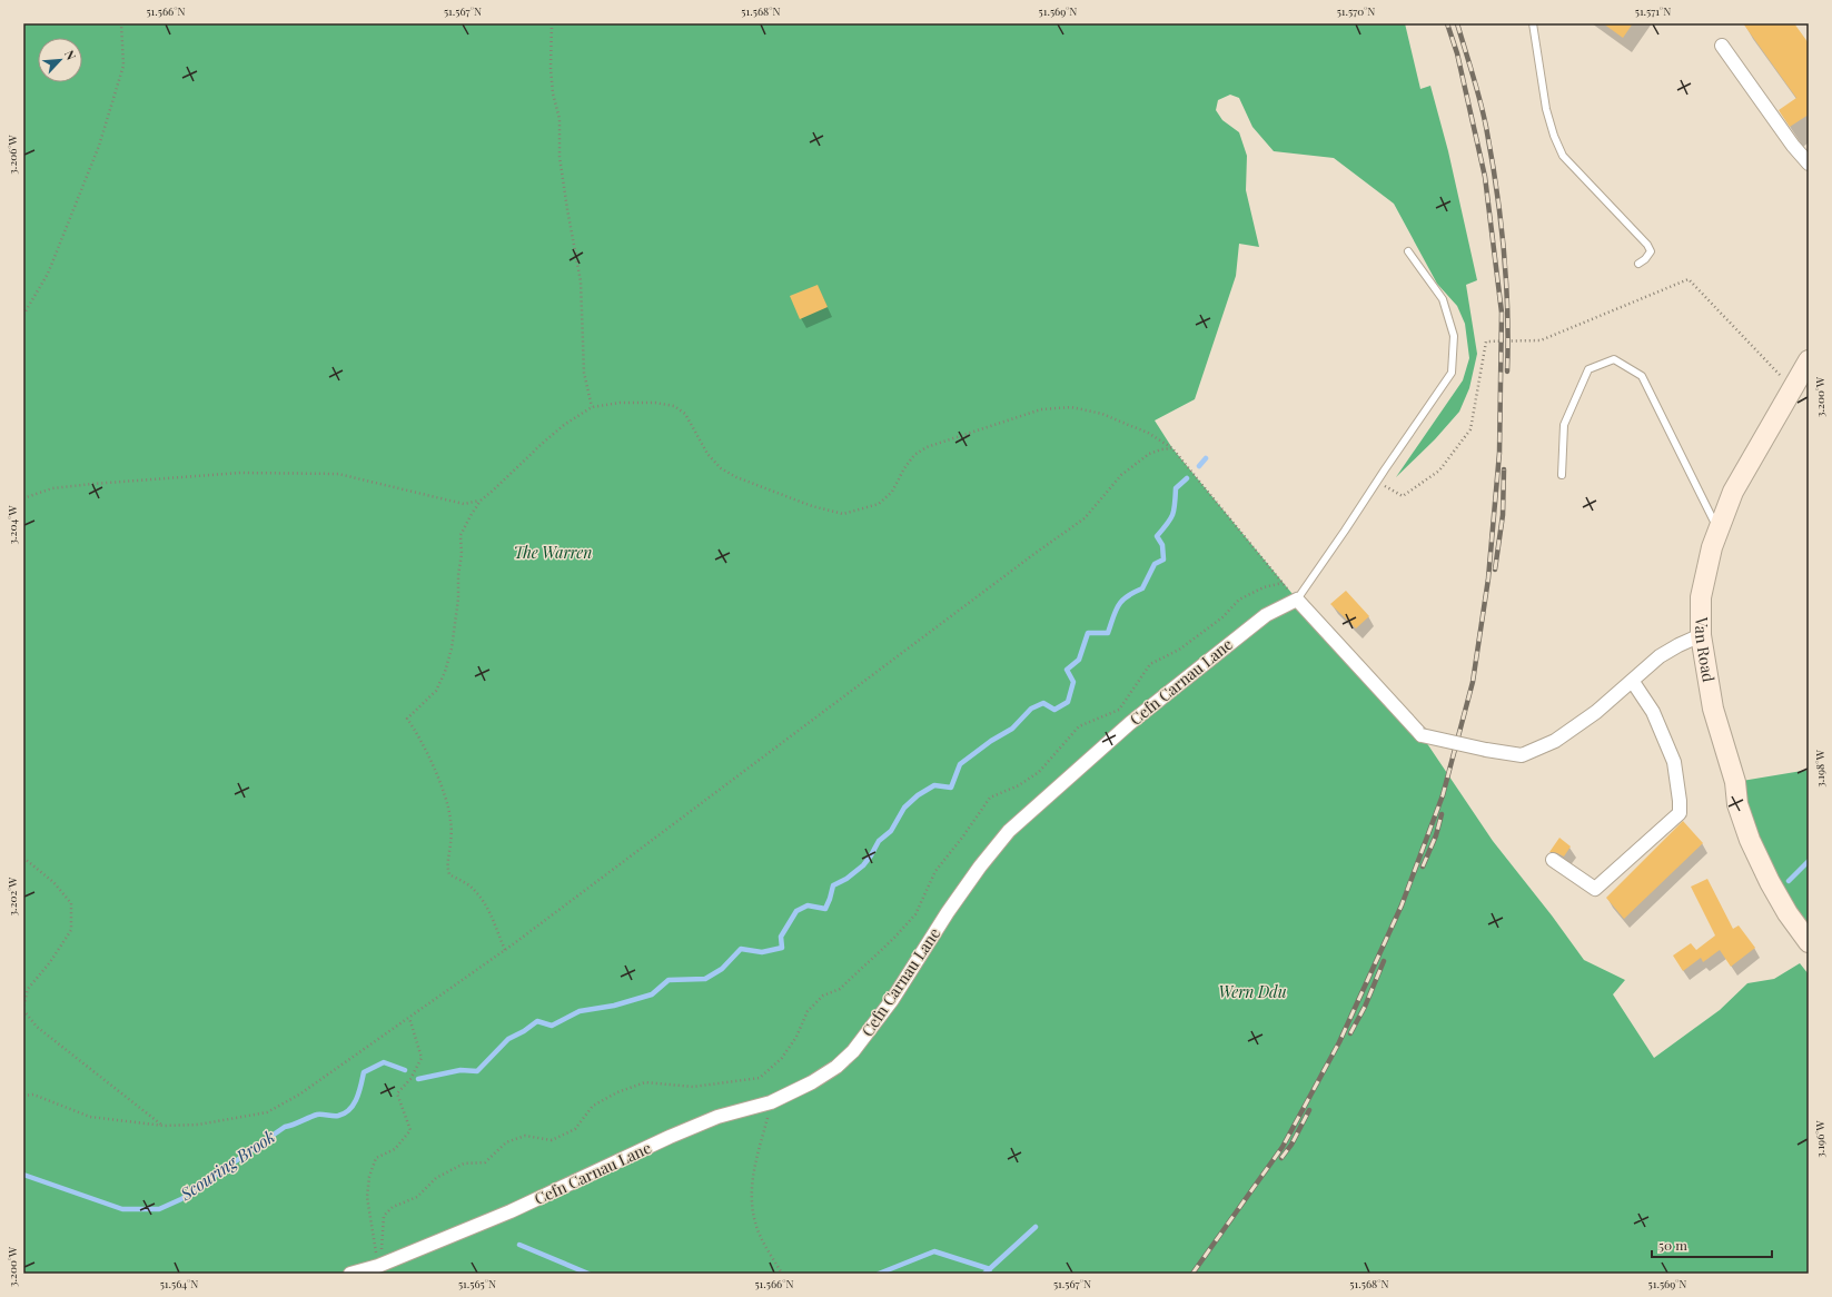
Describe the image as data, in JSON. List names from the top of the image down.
{
  "streets": {
    "street": ["Van Road", "Cefn Carnau Lane"]
  },
  "water": ["Scouring Brook"],
  "parks": ["The Warren", "Wern Ddu"],
  "scale_bar": "50 m",
  "north": "top right",
  "coordinates": [
    "51.566°N",
    "51.567°N",
    "51.568°N",
    "51.569°N",
    "51.570°N",
    "51.571°N",
    "3.206°W",
    "3.200°W",
    "3.204°W",
    "3.198°W",
    "3.202°W",
    "3.196°W",
    "51.564°N",
    "51.565°N"
  ]
}
